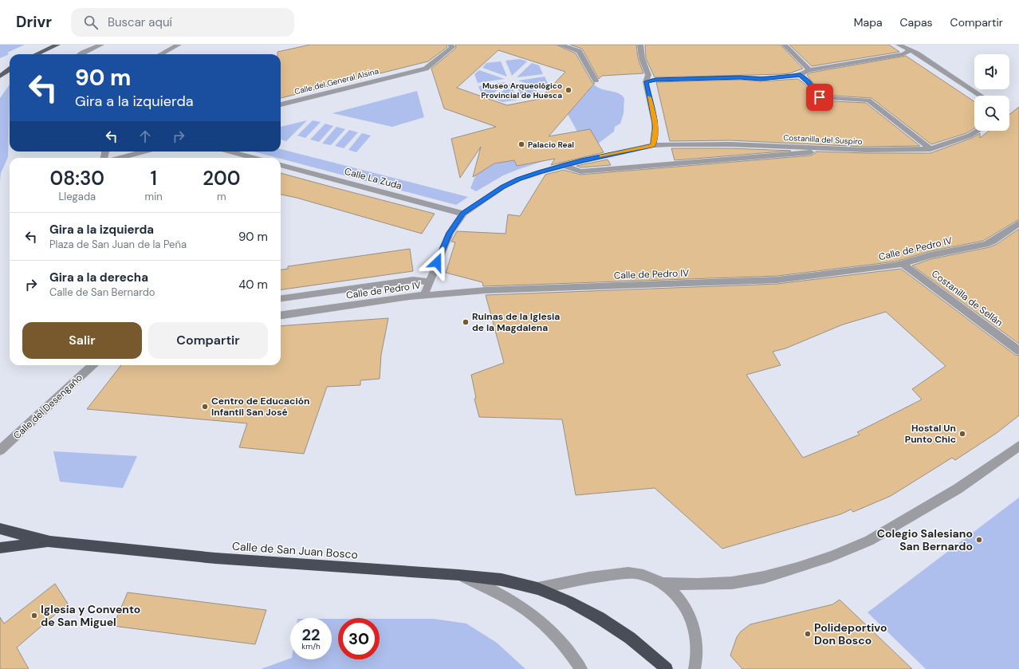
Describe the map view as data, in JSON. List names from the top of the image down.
{
  "streets": {
    "highway": ["Calle de San Juan Bosco"],
    "street": [
      "Calle del General Alsina",
      "Costanilla del Suspiro",
      "Calle La Zuda",
      "Calle de Pedro IV",
      "Costanilla de Sellán",
      "Calle del Desengaño"
    ]
  },
  "crossings": [
    ["Costanilla del Suspiro", "Calle La Zuda"],
    ["Calle de Pedro IV", "Costanilla de Sellán"]
  ],
  "places": [
    "Museo Arqueológico Provincial de Huesca",
    "Palacio Real",
    "Ruinas de la Iglesia de la Magdalena",
    "Centro de Educación Infantil San José",
    "Hostal Un Punto Chic",
    "Colegio Salesiano San Bernardo",
    "Iglesia y Convento de San Miguel",
    "Polideportivo Don Bosco"
  ],
  "page": {
    "header": "Drivr",
    "search": "Buscar aquí",
    "nav": ["Mapa", "Capas", "Compartir"],
    "turn": ["90 m", "Gira a la izquierda"],
    "eta": [
      "08:30",
      "Llegada",
      "1",
      "min",
      "200",
      "m"
    ],
    "list": [
      {
        "name": "Gira a la izquierda",
        "note": "Plaza de San Juan de la Peña",
        "value": "90 m"
      },
      {
        "name": "Gira a la derecha",
        "note": "Calle de San Bernardo",
        "value": "40 m"
      }
    ],
    "buttons": ["Salir", "Compartir"],
    "speed": "22 km/h",
    "limit": "30"
  }
}
